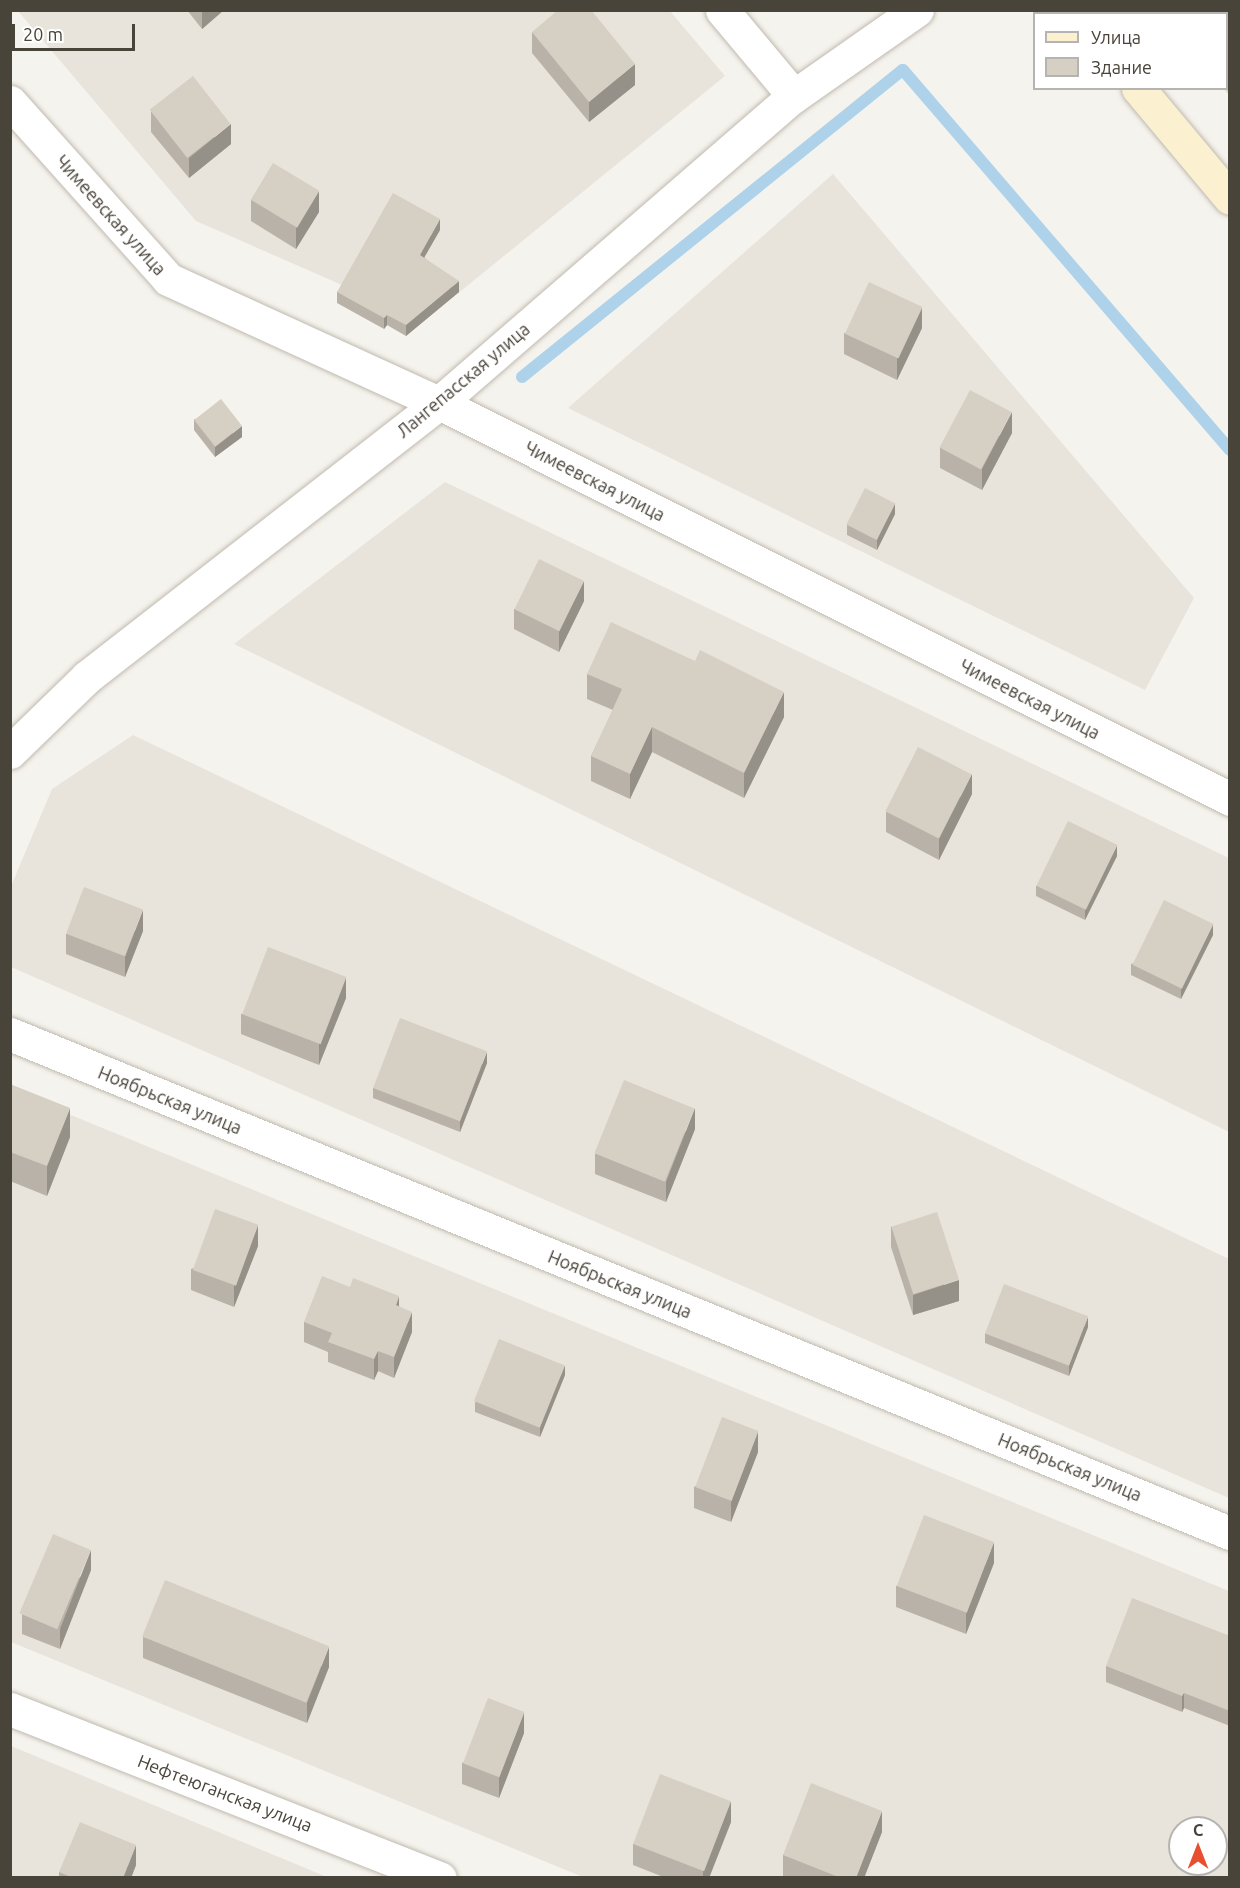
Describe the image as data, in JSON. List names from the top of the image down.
{
  "streets": {
    "street": [
      "Чимеевская улица",
      "Лангепасская улица",
      "Ноябрьская улица",
      "Нефтеюганская улица"
    ]
  },
  "crossings": [
    ["Чимеевская улица", "Лангепасская улица"]
  ],
  "legend": ["Улица", "Здание"],
  "scale_bar": "20 m",
  "north": "top"
}
